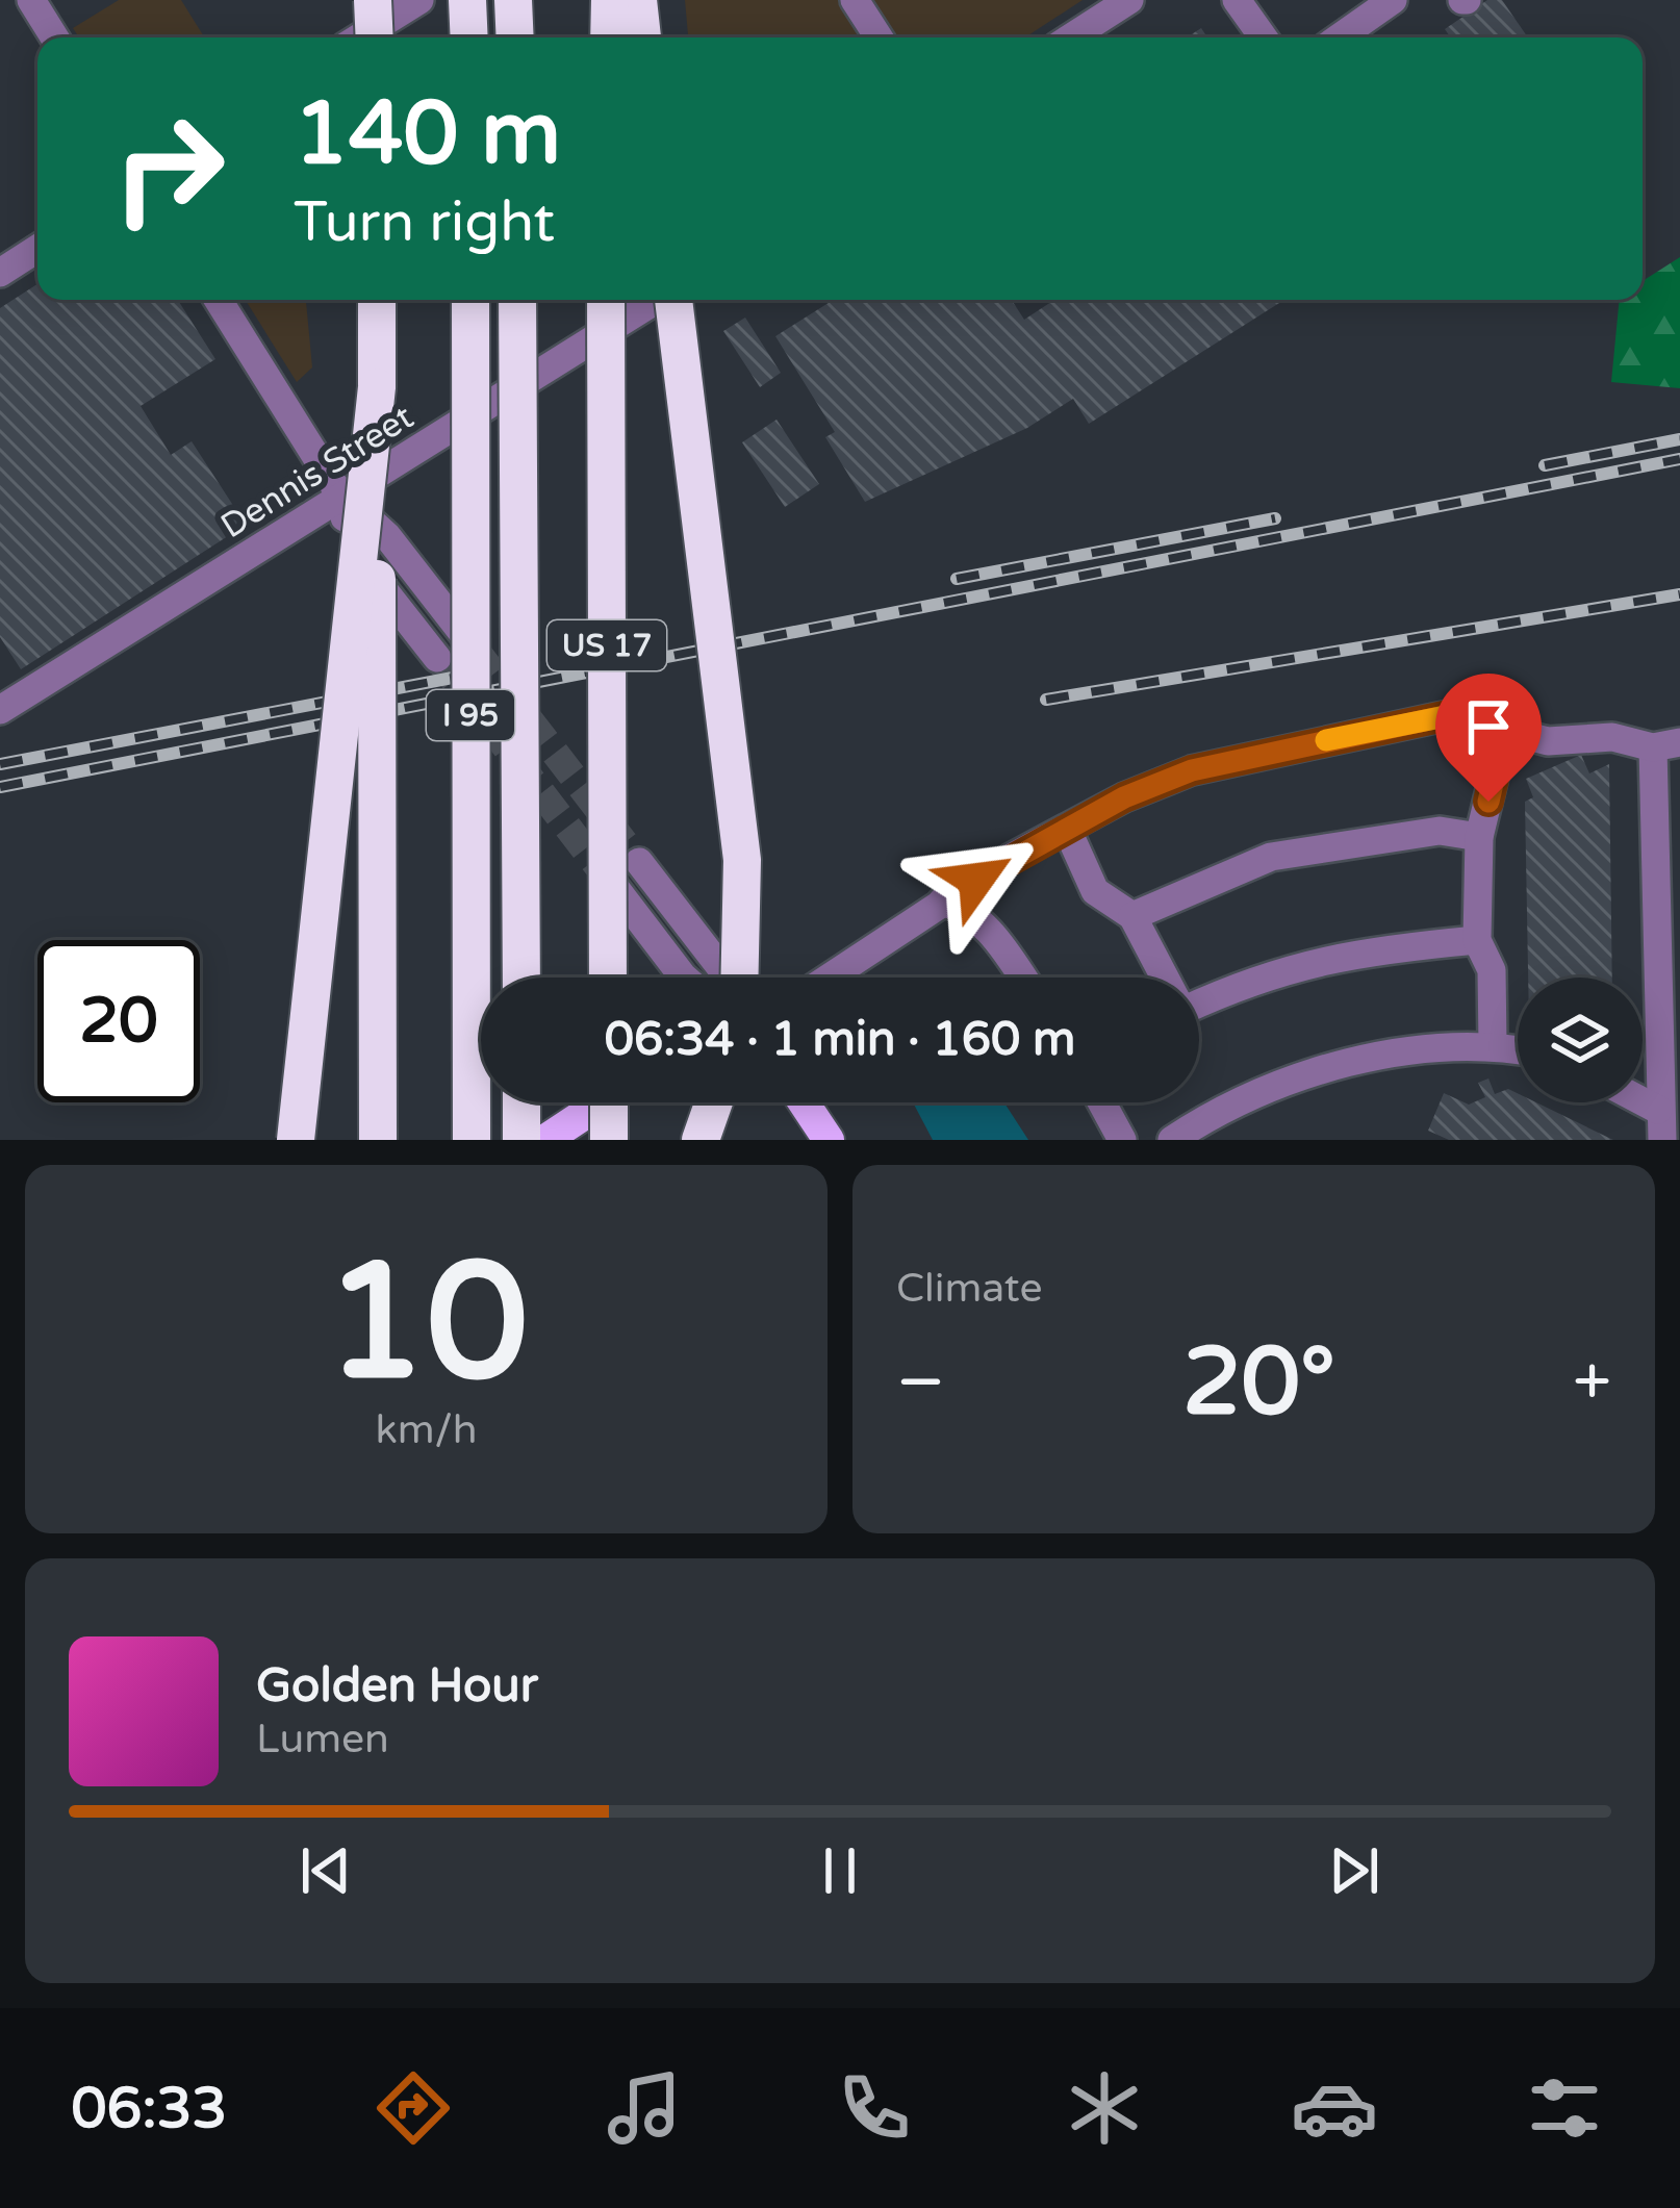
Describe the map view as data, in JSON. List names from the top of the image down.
{
  "streets": {
    "highway": ["US 17", "I 95"],
    "street": ["Dennis Street"]
  },
  "page": {
    "turn": ["140 m", "Turn right"],
    "limit": "20",
    "trip": "06:34 · 1 min · 160 m",
    "tile": [
      ["10", "km/h"],
      "Climate"
    ],
    "heat": ["−", "20°", "+"],
    "song": ["Golden Hour", "Lumen"],
    "tabs": "06:33"
  }
}
